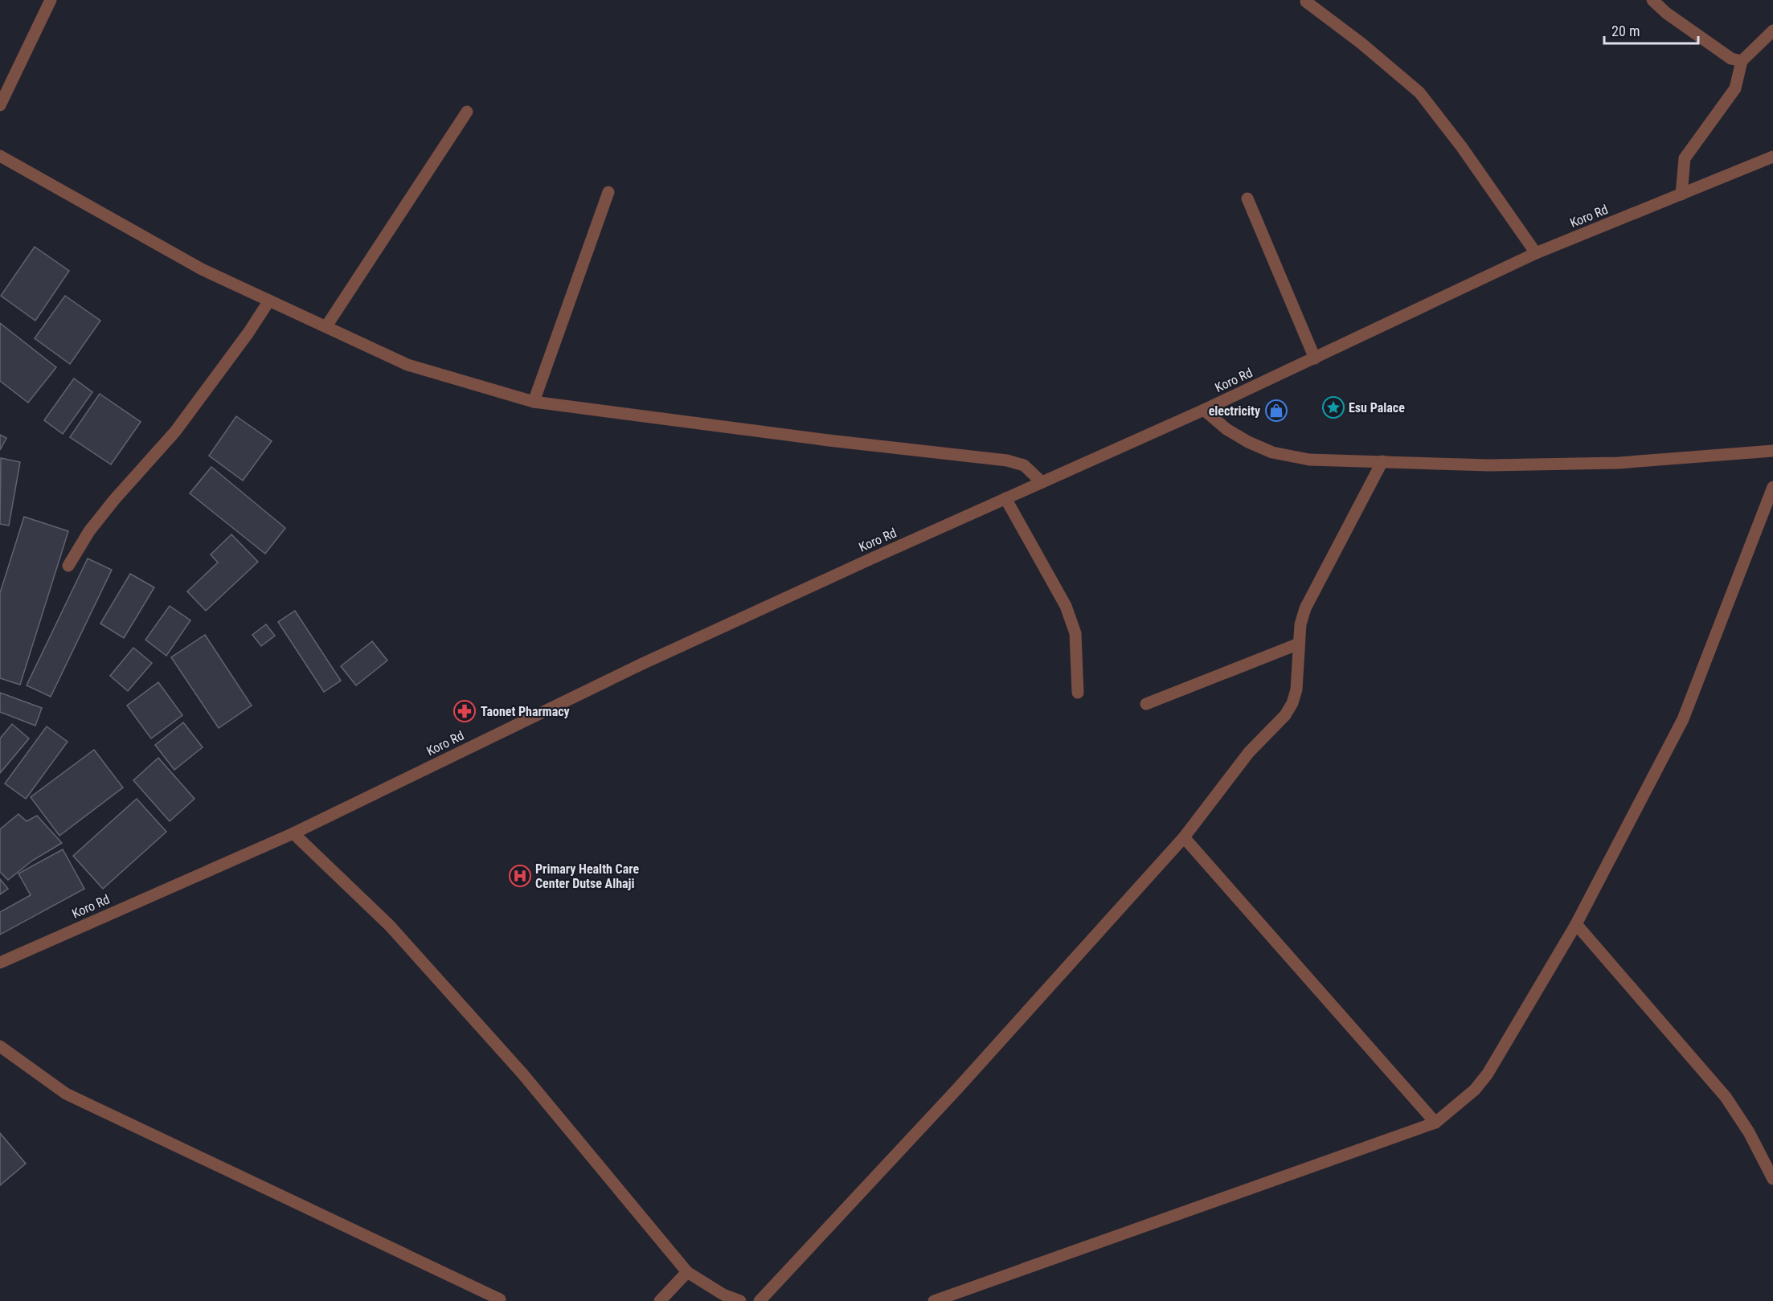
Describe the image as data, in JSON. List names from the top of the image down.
{
  "streets": {
    "street": ["Koro Rd"]
  },
  "places": {
    "place": ["Esu Palace"],
    "shop": ["electricity"],
    "pharmacy": ["Taonet Pharmacy"],
    "hospital": ["Primary Health Care Center Dutse Alhaji"]
  },
  "scale_bar": "20 m"
}
